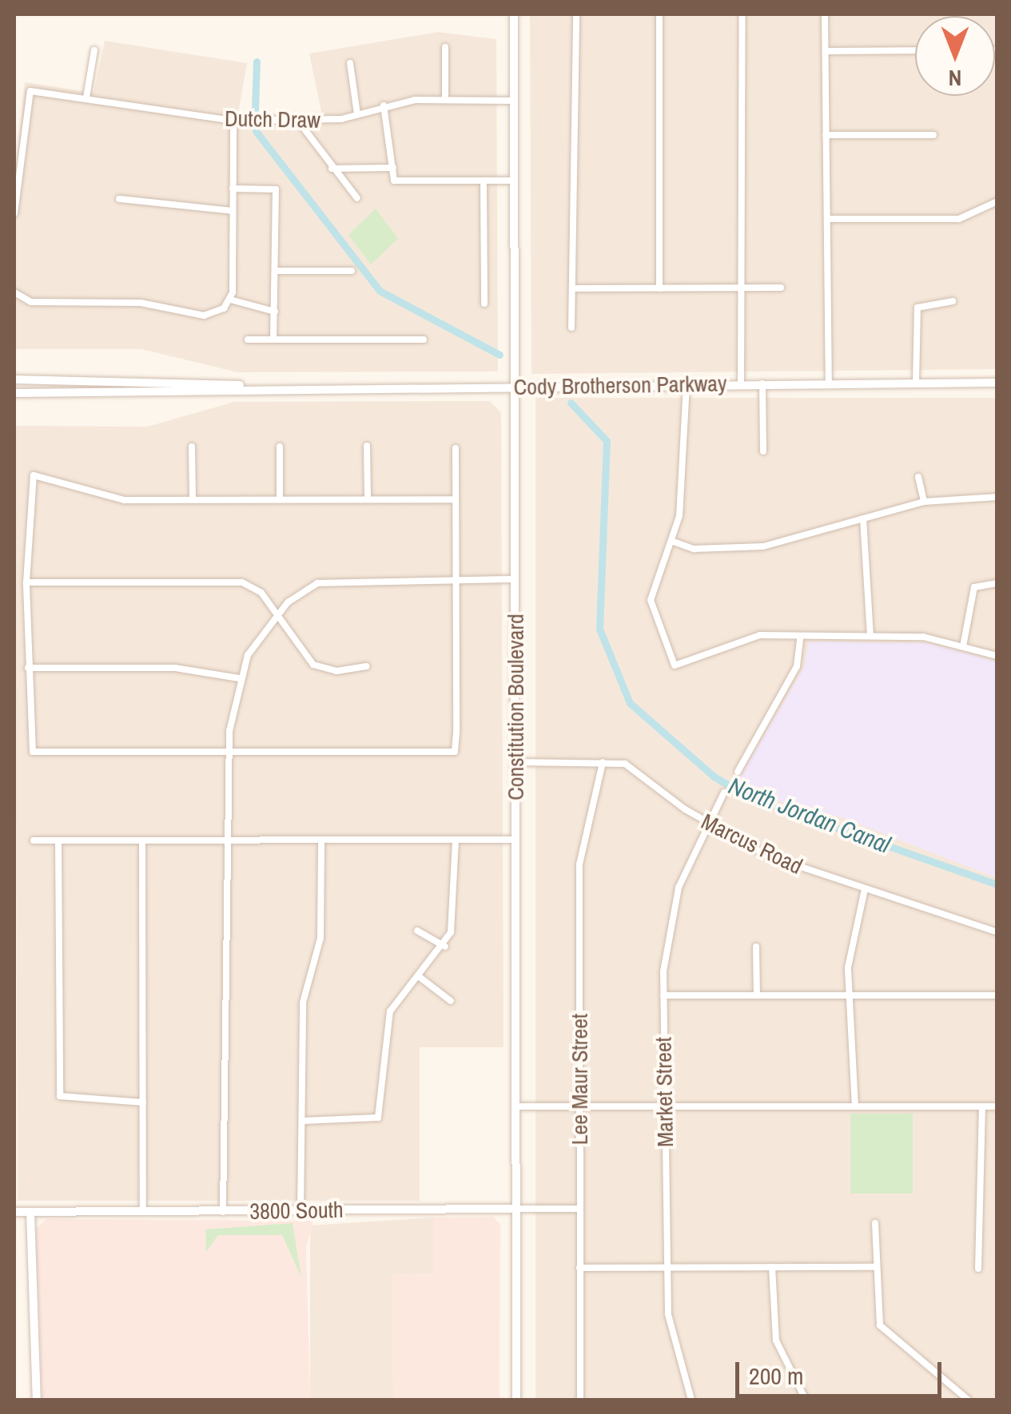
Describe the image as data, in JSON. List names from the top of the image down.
{
  "streets": {
    "main road": ["Cody Brotherson Parkway", "Constitution Boulevard", "3800 South"],
    "street": [
      "Dutch Draw",
      "Marcus Road",
      "Lee Maur Street",
      "Market Street"
    ]
  },
  "crossings": [
    ["Dutch Draw", "Constitution Boulevard"],
    ["Cody Brotherson Parkway", "Constitution Boulevard"],
    ["Constitution Boulevard", "Marcus Road"],
    ["Constitution Boulevard", "3800 South"],
    ["Marcus Road", "Lee Maur Street"],
    ["Marcus Road", "Market Street"],
    ["Lee Maur Street", "3800 South"]
  ],
  "water": ["North Jordan Canal"],
  "scale_bar": "200 m",
  "north": "bottom"
}
